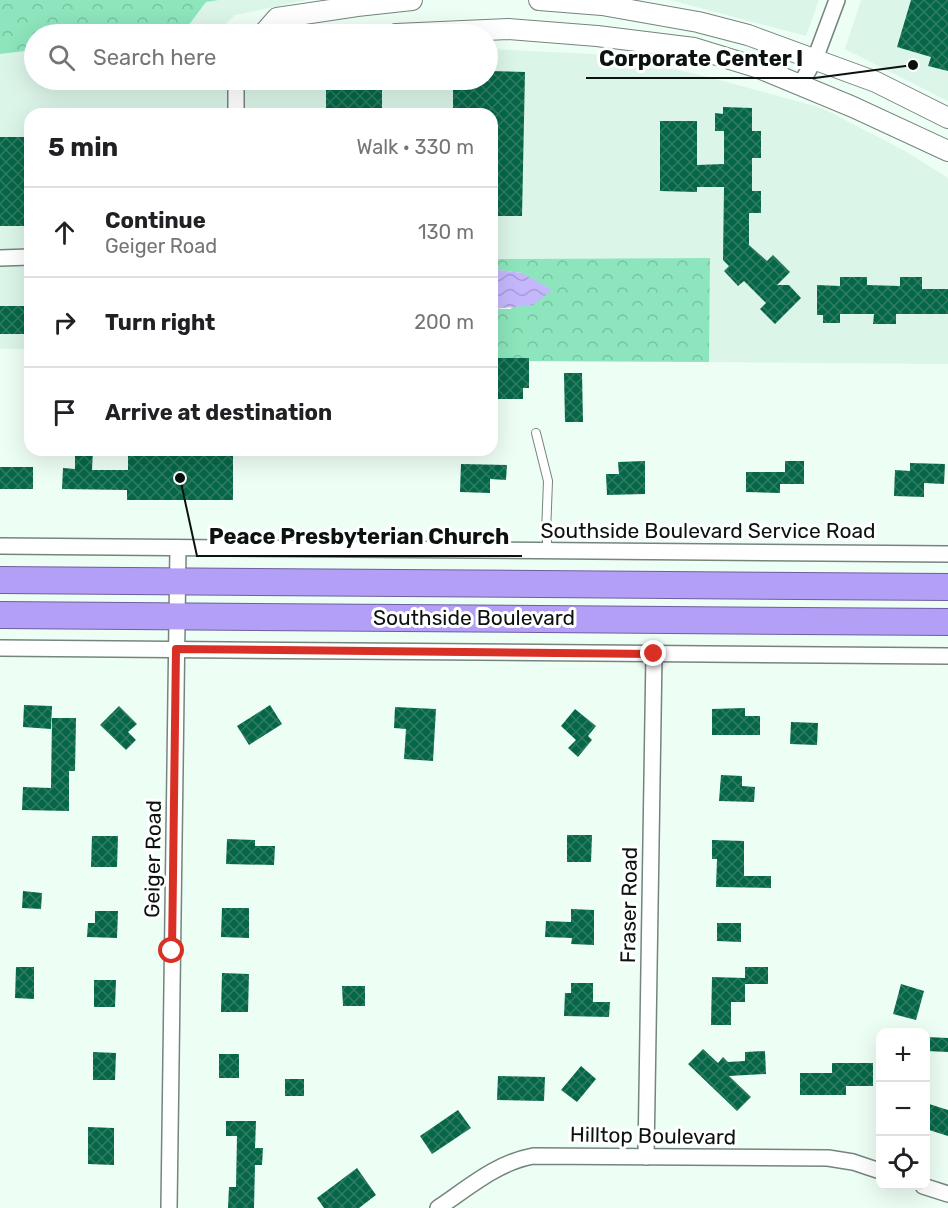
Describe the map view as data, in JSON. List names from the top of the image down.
{
  "streets": {
    "highway": ["Southside Boulevard"],
    "street": [
      "Southside Boulevard Service Road",
      "Geiger Road",
      "Fraser Road",
      "Hilltop Boulevard"
    ]
  },
  "crossings": [
    ["Southside Boulevard Service Road", "Geiger Road"],
    ["Southside Boulevard", "Geiger Road"],
    ["Fraser Road", "Hilltop Boulevard"]
  ],
  "places": ["Corporate Center I", "Peace Presbyterian Church"],
  "page": {
    "search": "Search here",
    "heading": ["5 min", "Walk · 330 m"],
    "list": [
      ["Continue", "Geiger Road", "130 m"],
      ["Turn right", "200 m"],
      "Arrive at destination"
    ],
    "map_buttons": ["+", "−"]
  }
}
